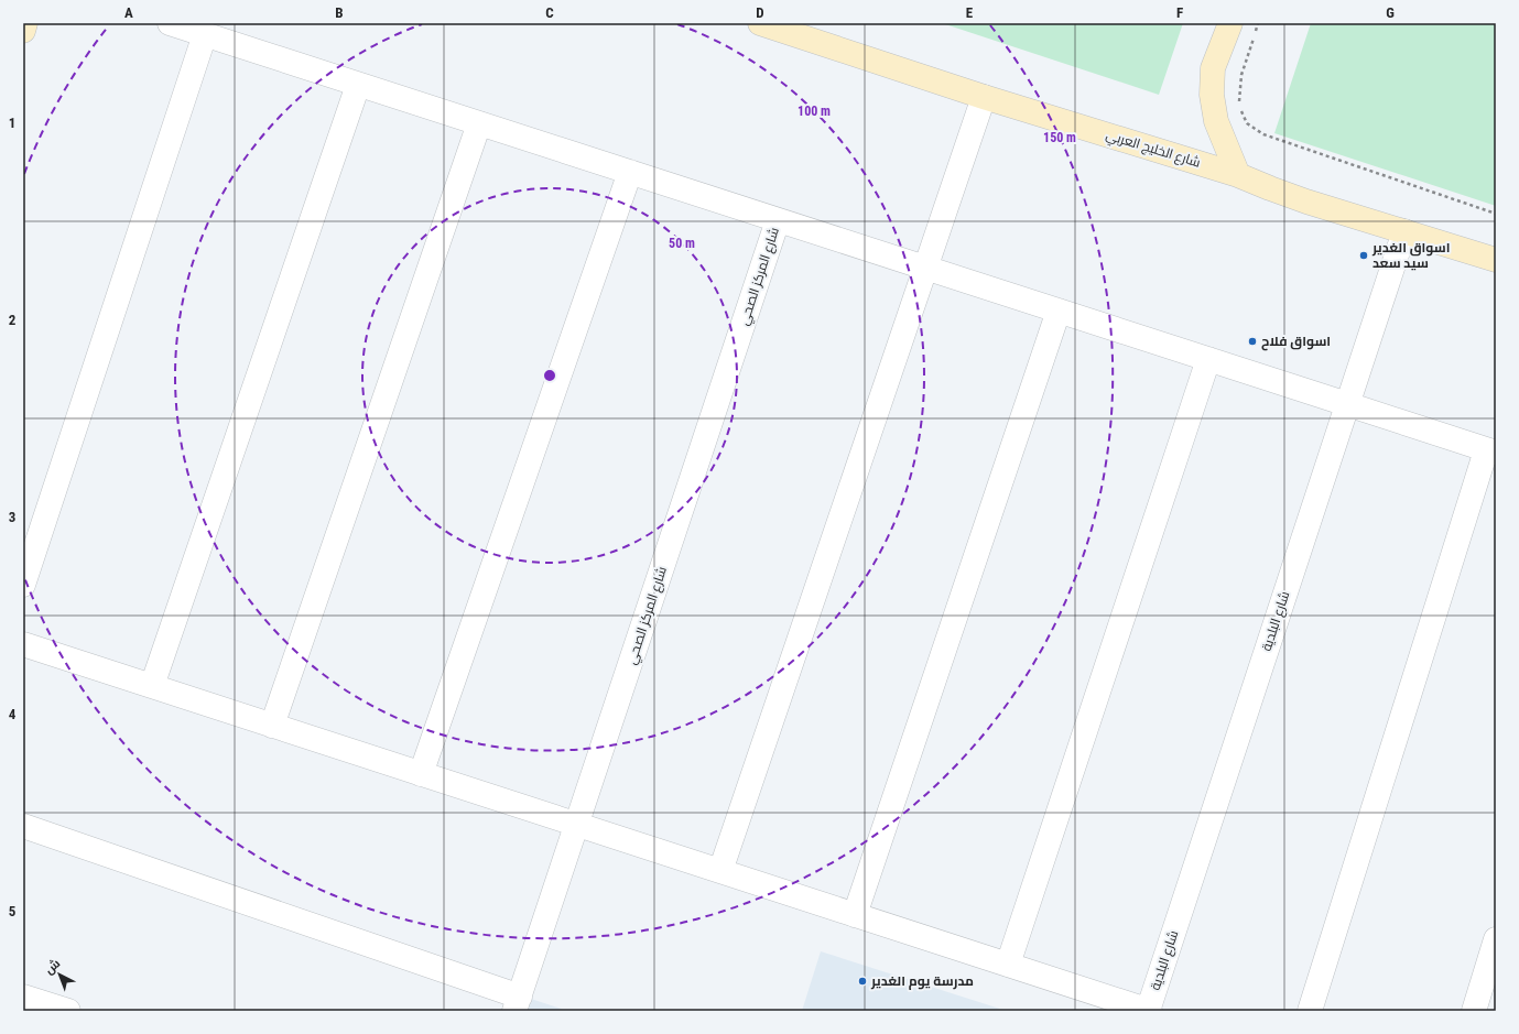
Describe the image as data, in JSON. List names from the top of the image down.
{
  "streets": {
    "main road": ["شارع الخليج العربي"],
    "street": ["شارع المركز الصحي", "شارع البلدية"]
  },
  "crossings": [
    ["شارع الخليج العربي", "شارع البلدية"]
  ],
  "places": ["اسواق الغدير سيد سعد", "اسواق فلاح", "مدرسة يوم الغدير"],
  "north": "top left",
  "grid": {
    "columns": [
      "A",
      "B",
      "C",
      "D",
      "E",
      "F",
      "G"
    ],
    "rows": [
      "1",
      "2",
      "3",
      "4",
      "5"
    ]
  },
  "rings": ["100 m", "150 m", "50 m"]
}
